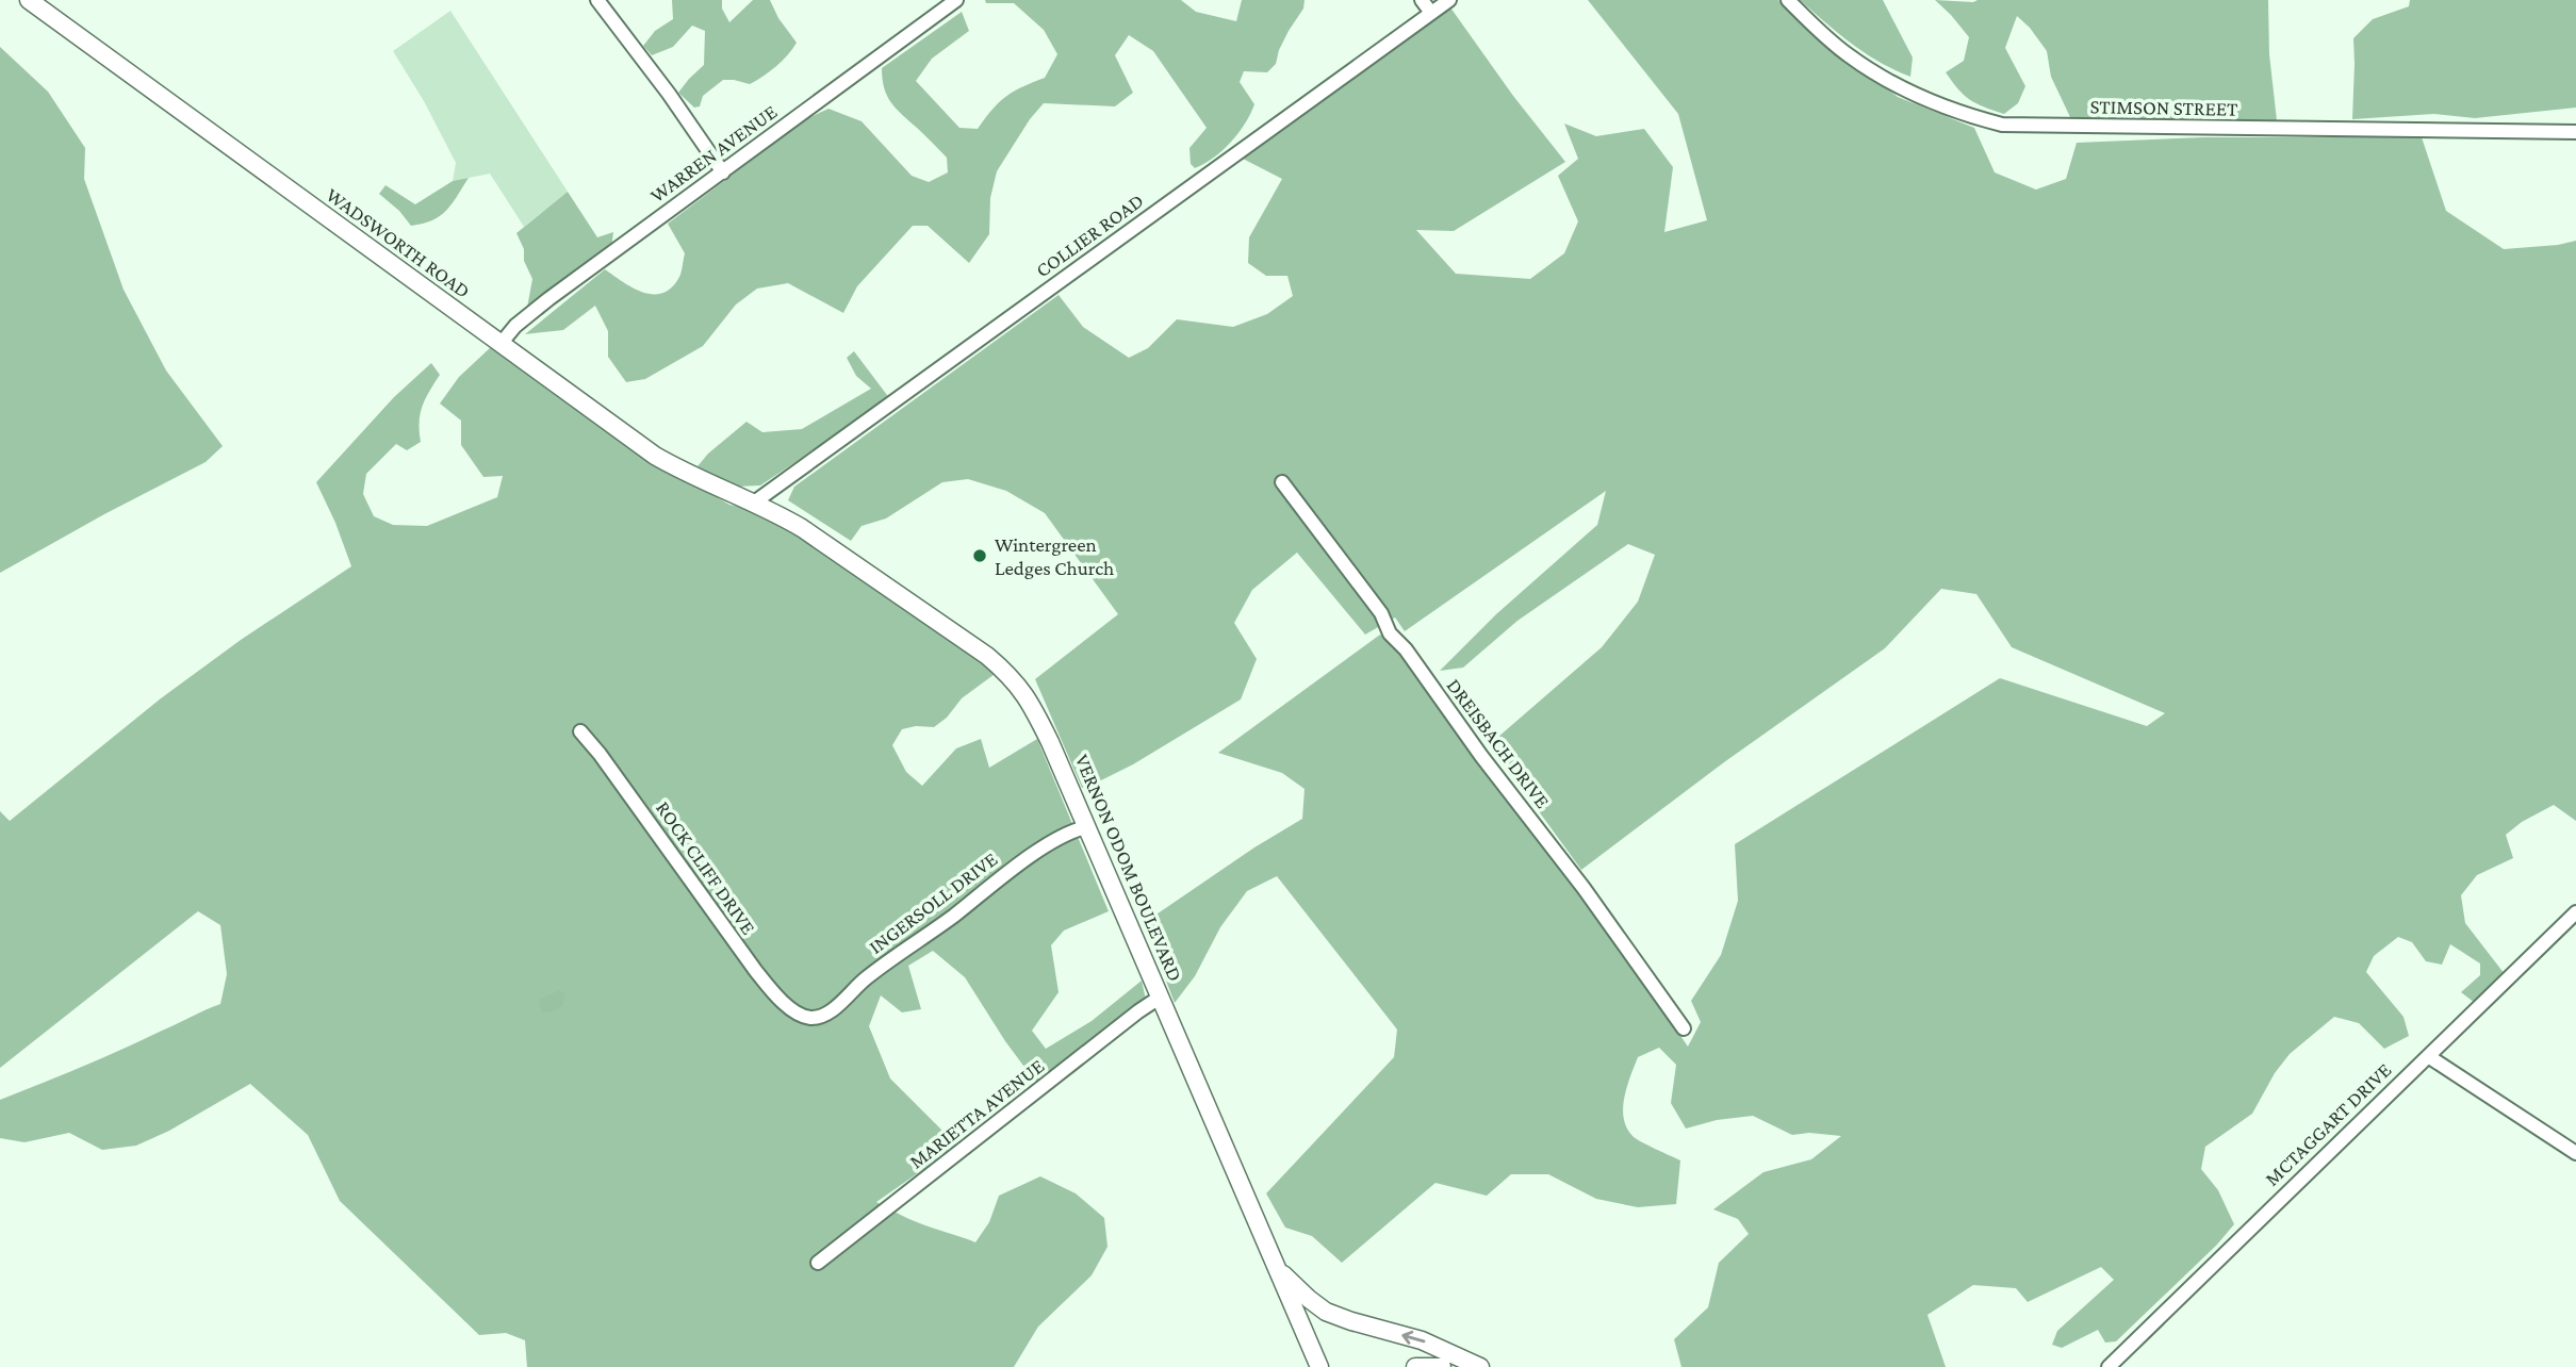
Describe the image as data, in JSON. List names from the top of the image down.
{
  "streets": {
    "main road": ["WADSWORTH ROAD", "VERNON ODOM BOULEVARD"],
    "street": [
      "STIMSON STREET",
      "WARREN AVENUE",
      "COLLIER ROAD",
      "DREISBACH DRIVE",
      "ROCK CLIFF DRIVE",
      "INGERSOLL DRIVE",
      "MARIETTA AVENUE",
      "MCTAGGART DRIVE"
    ]
  },
  "crossings": [
    ["WARREN AVENUE", "WADSWORTH ROAD"],
    ["COLLIER ROAD", "WADSWORTH ROAD"],
    ["COLLIER ROAD", "VERNON ODOM BOULEVARD"],
    ["WADSWORTH ROAD", "VERNON ODOM BOULEVARD"],
    ["ROCK CLIFF DRIVE", "INGERSOLL DRIVE"],
    ["VERNON ODOM BOULEVARD", "INGERSOLL DRIVE"],
    ["VERNON ODOM BOULEVARD", "MARIETTA AVENUE"]
  ],
  "places": ["Wintergreen Ledges Church"]
}
